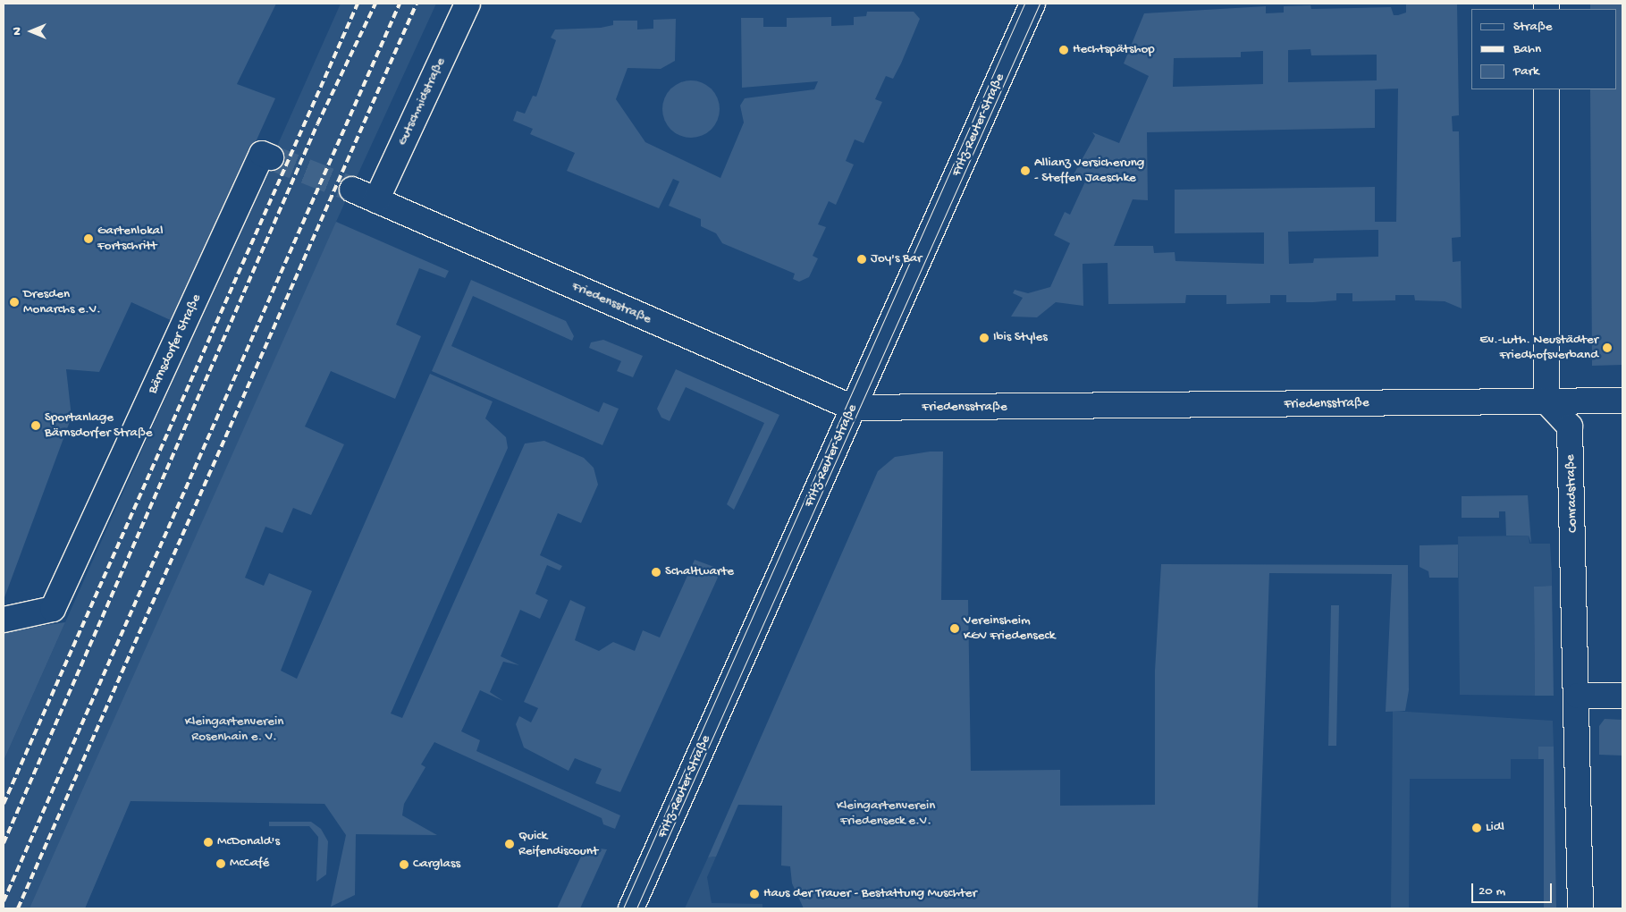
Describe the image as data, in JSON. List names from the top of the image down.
{
  "streets": {
    "street": [
      "Gutschmidstraße",
      "Fritz-Reuter-Straße",
      "Friedensstraße",
      "Bärnsdorfer Straße",
      "Conradstraße"
    ]
  },
  "crossings": [
    ["Gutschmidstraße", "Friedensstraße"],
    ["Fritz-Reuter-Straße", "Friedensstraße"],
    ["Friedensstraße", "Conradstraße"]
  ],
  "parks": ["Kleingartenverein Rosenhain e. V.", "Kleingartenverein Friedenseck e.V."],
  "places": [
    "Hechtspätshop",
    "Allianz Versicherung - Steffen Jaeschke",
    "Gartenlokal Fortschritt",
    "Joy's Bar",
    "Dresden Monarchs e.V.",
    "Ibis Styles",
    "Ev.-Luth. Neustädter Friedhofsverband",
    "Sportanlage Bärnsdorfer Straße",
    "Schaltwarte",
    "Vereinsheim KGV Friedenseck",
    "Lidl",
    "McDonald's",
    "Quick Reifendiscount",
    "McCafé",
    "Carglass",
    "Haus der Trauer - Bestattung Muschter"
  ],
  "legend": ["Straße", "Bahn", "Park"],
  "scale_bar": "20 m",
  "north": "left"
}
